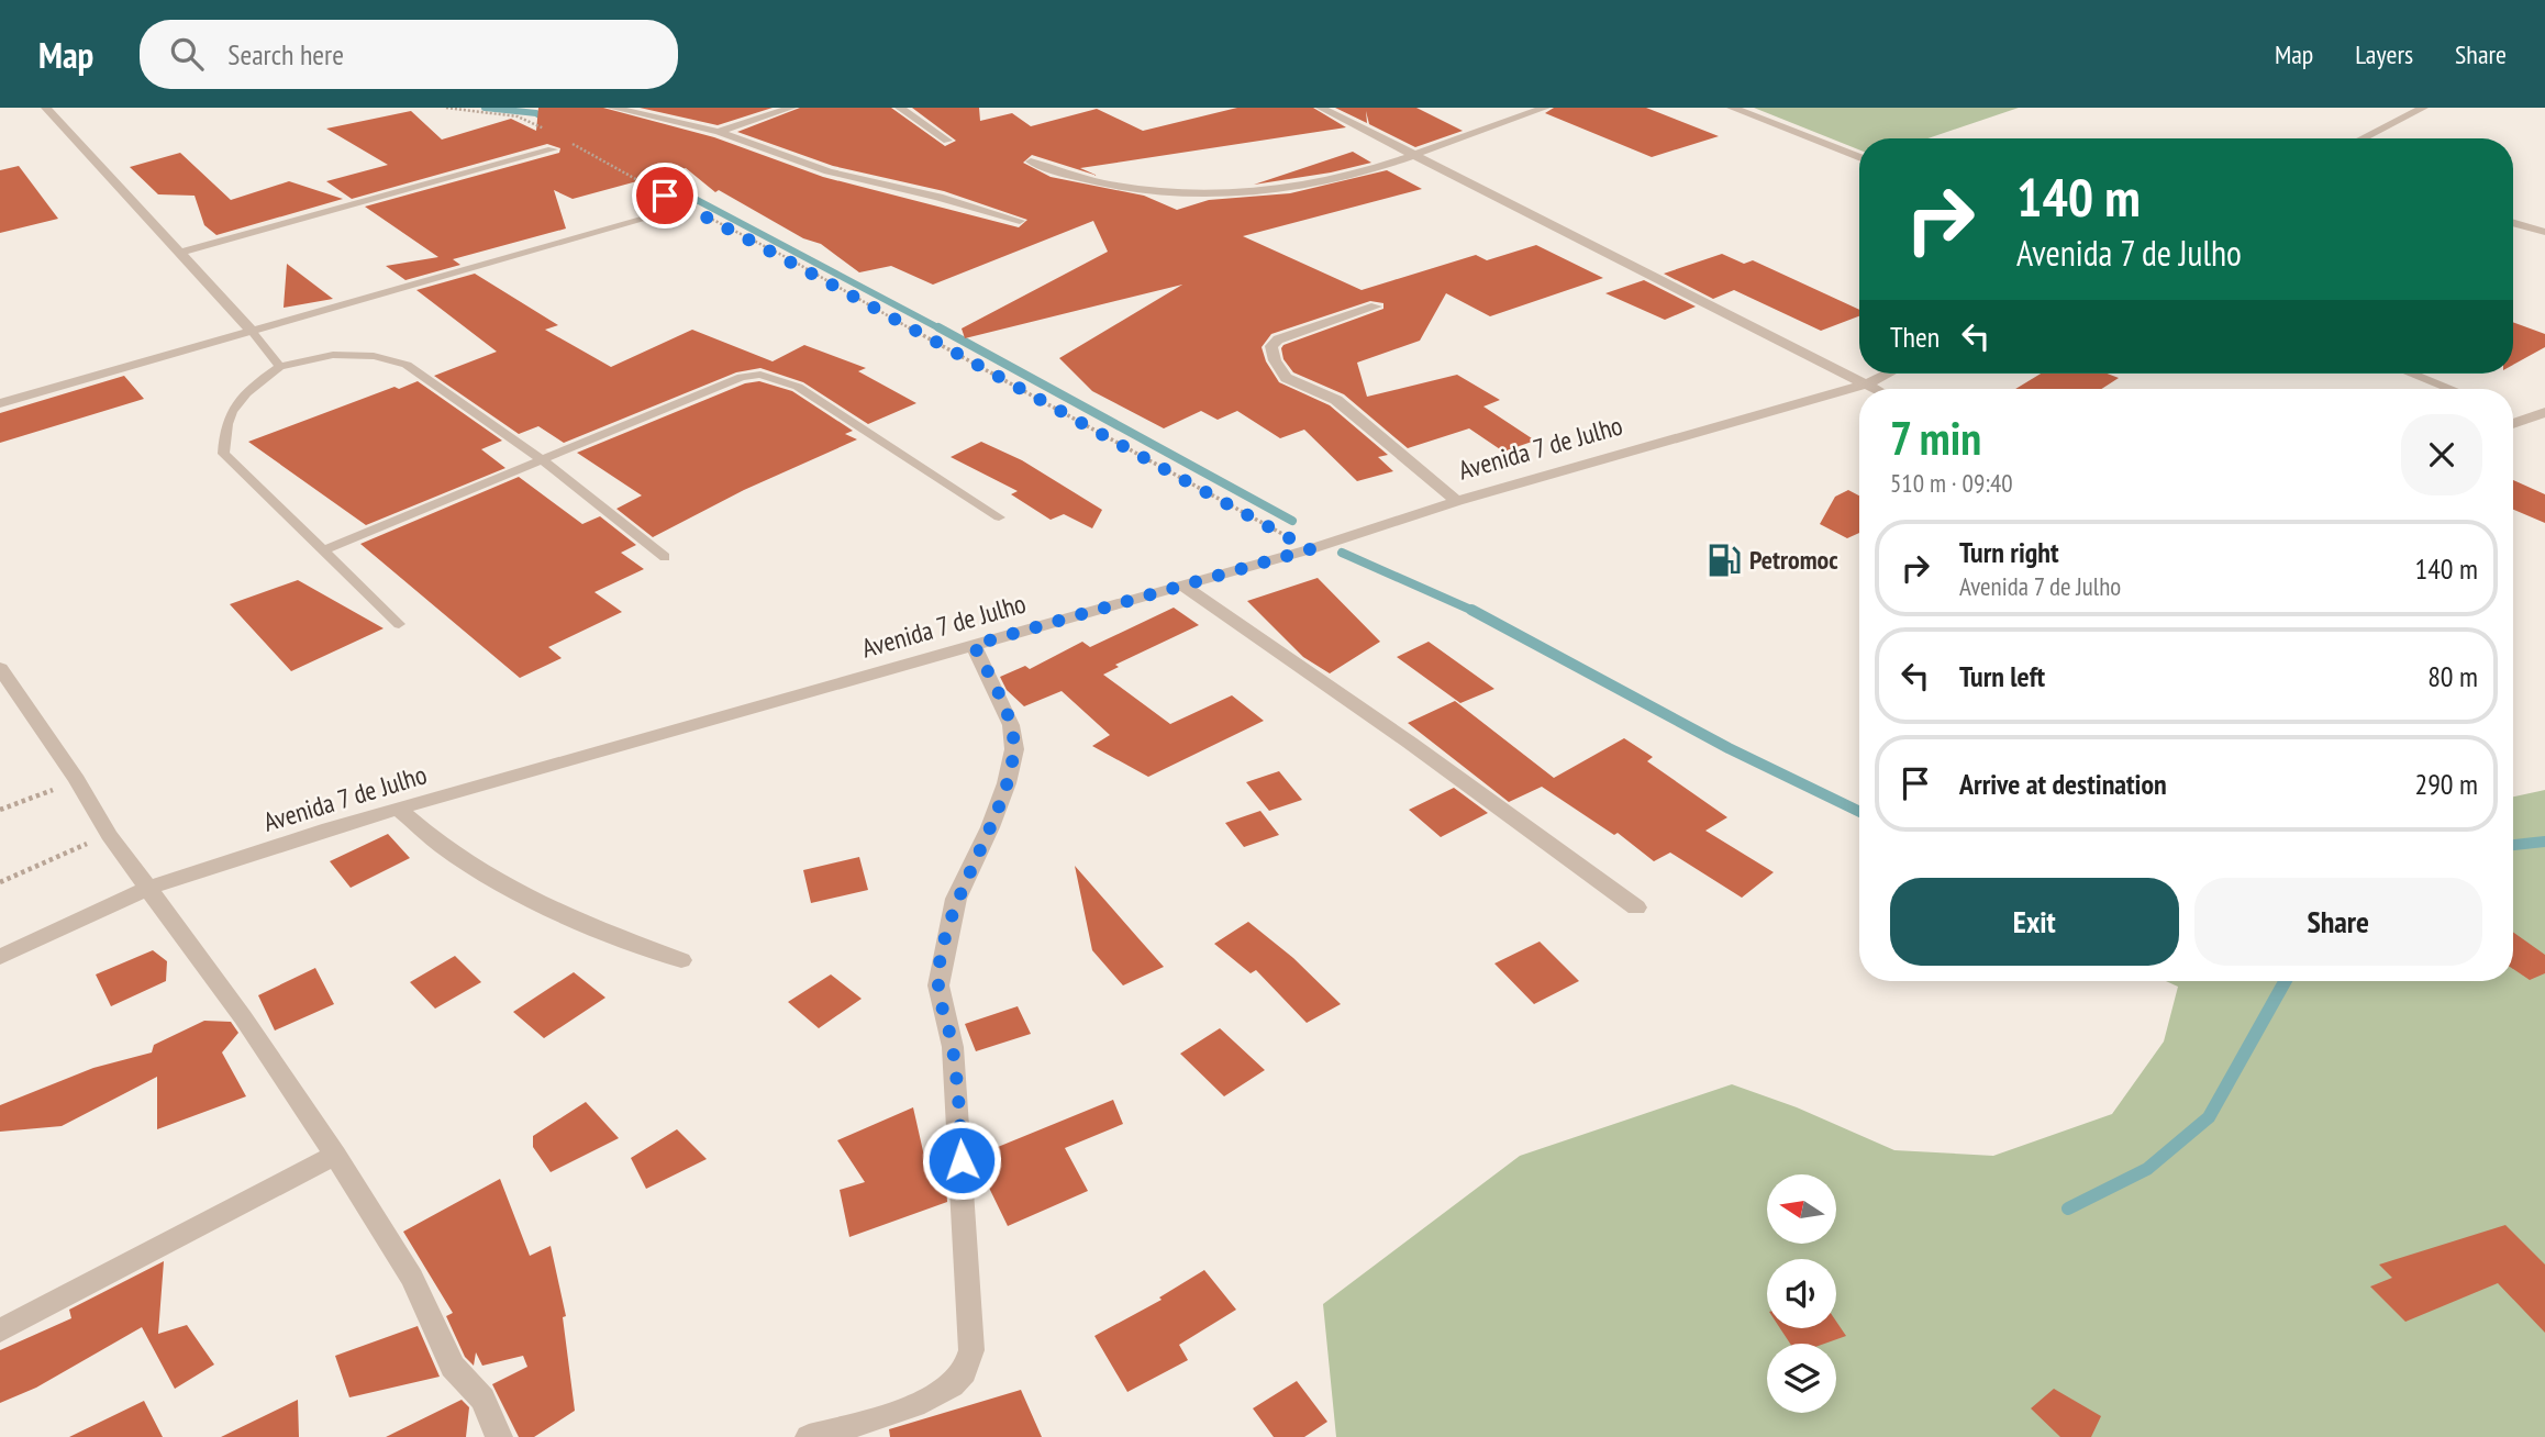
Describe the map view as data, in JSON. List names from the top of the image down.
{
  "streets": {
    "street": ["Avenida 7 de Julho"]
  },
  "places": {
    "fuel station": ["Petromoc"]
  },
  "north": "left",
  "page": {
    "header": "Map",
    "search": "Search here",
    "nav": ["Map", "Layers", "Share"],
    "turn": ["140 m", "Avenida 7 de Julho"],
    "then": "Then",
    "heading": ["7 min", "510 m · 09:40"],
    "list": [
      {
        "name": "Turn right",
        "note": "Avenida 7 de Julho",
        "value": "140 m"
      },
      {
        "name": "Turn left",
        "value": "80 m"
      },
      {
        "name": "Arrive at destination",
        "value": "290 m"
      }
    ],
    "buttons": ["Exit", "Share"]
  }
}
